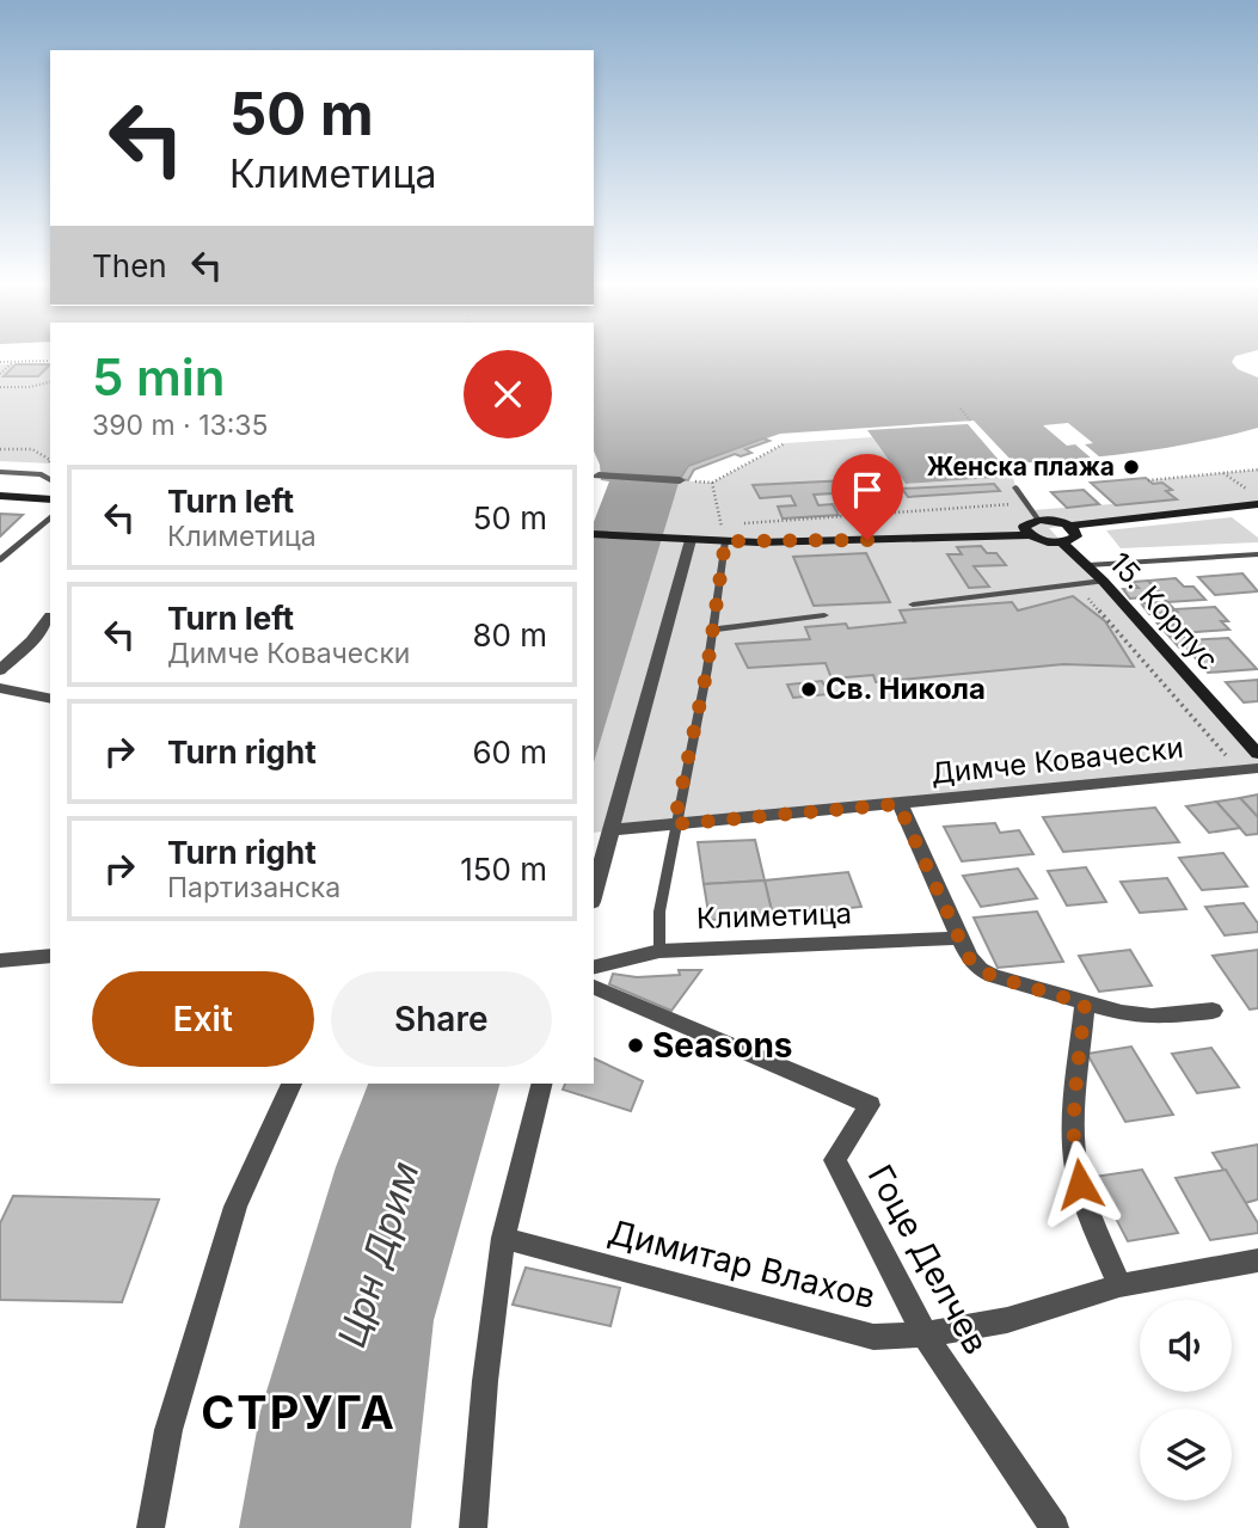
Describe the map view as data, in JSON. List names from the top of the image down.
{
  "streets": {
    "main road": ["15. Корпус"],
    "street": [
      "Димче Ковачески",
      "Климетица",
      "Гоце Делчев",
      "Димитар Влахов"
    ]
  },
  "crossings": [
    ["Гоце Делчев", "Димитар Влахов"]
  ],
  "districts": ["СТРУГА"],
  "water": ["Црн Дрим"],
  "places": ["Женска плажа", "Св. Никола", "Seasons"],
  "page": {
    "turn": ["50 m", "Климетица"],
    "then": "Then",
    "heading": ["5 min", "390 m · 13:35"],
    "list": [
      {
        "name": "Turn left",
        "note": "Климетица",
        "value": "50 m"
      },
      {
        "name": "Turn left",
        "note": "Димче Ковачески",
        "value": "80 m"
      },
      {
        "name": "Turn right",
        "value": "60 m"
      },
      {
        "name": "Turn right",
        "note": "Партизанска",
        "value": "150 m"
      }
    ],
    "buttons": ["Exit", "Share"]
  }
}
